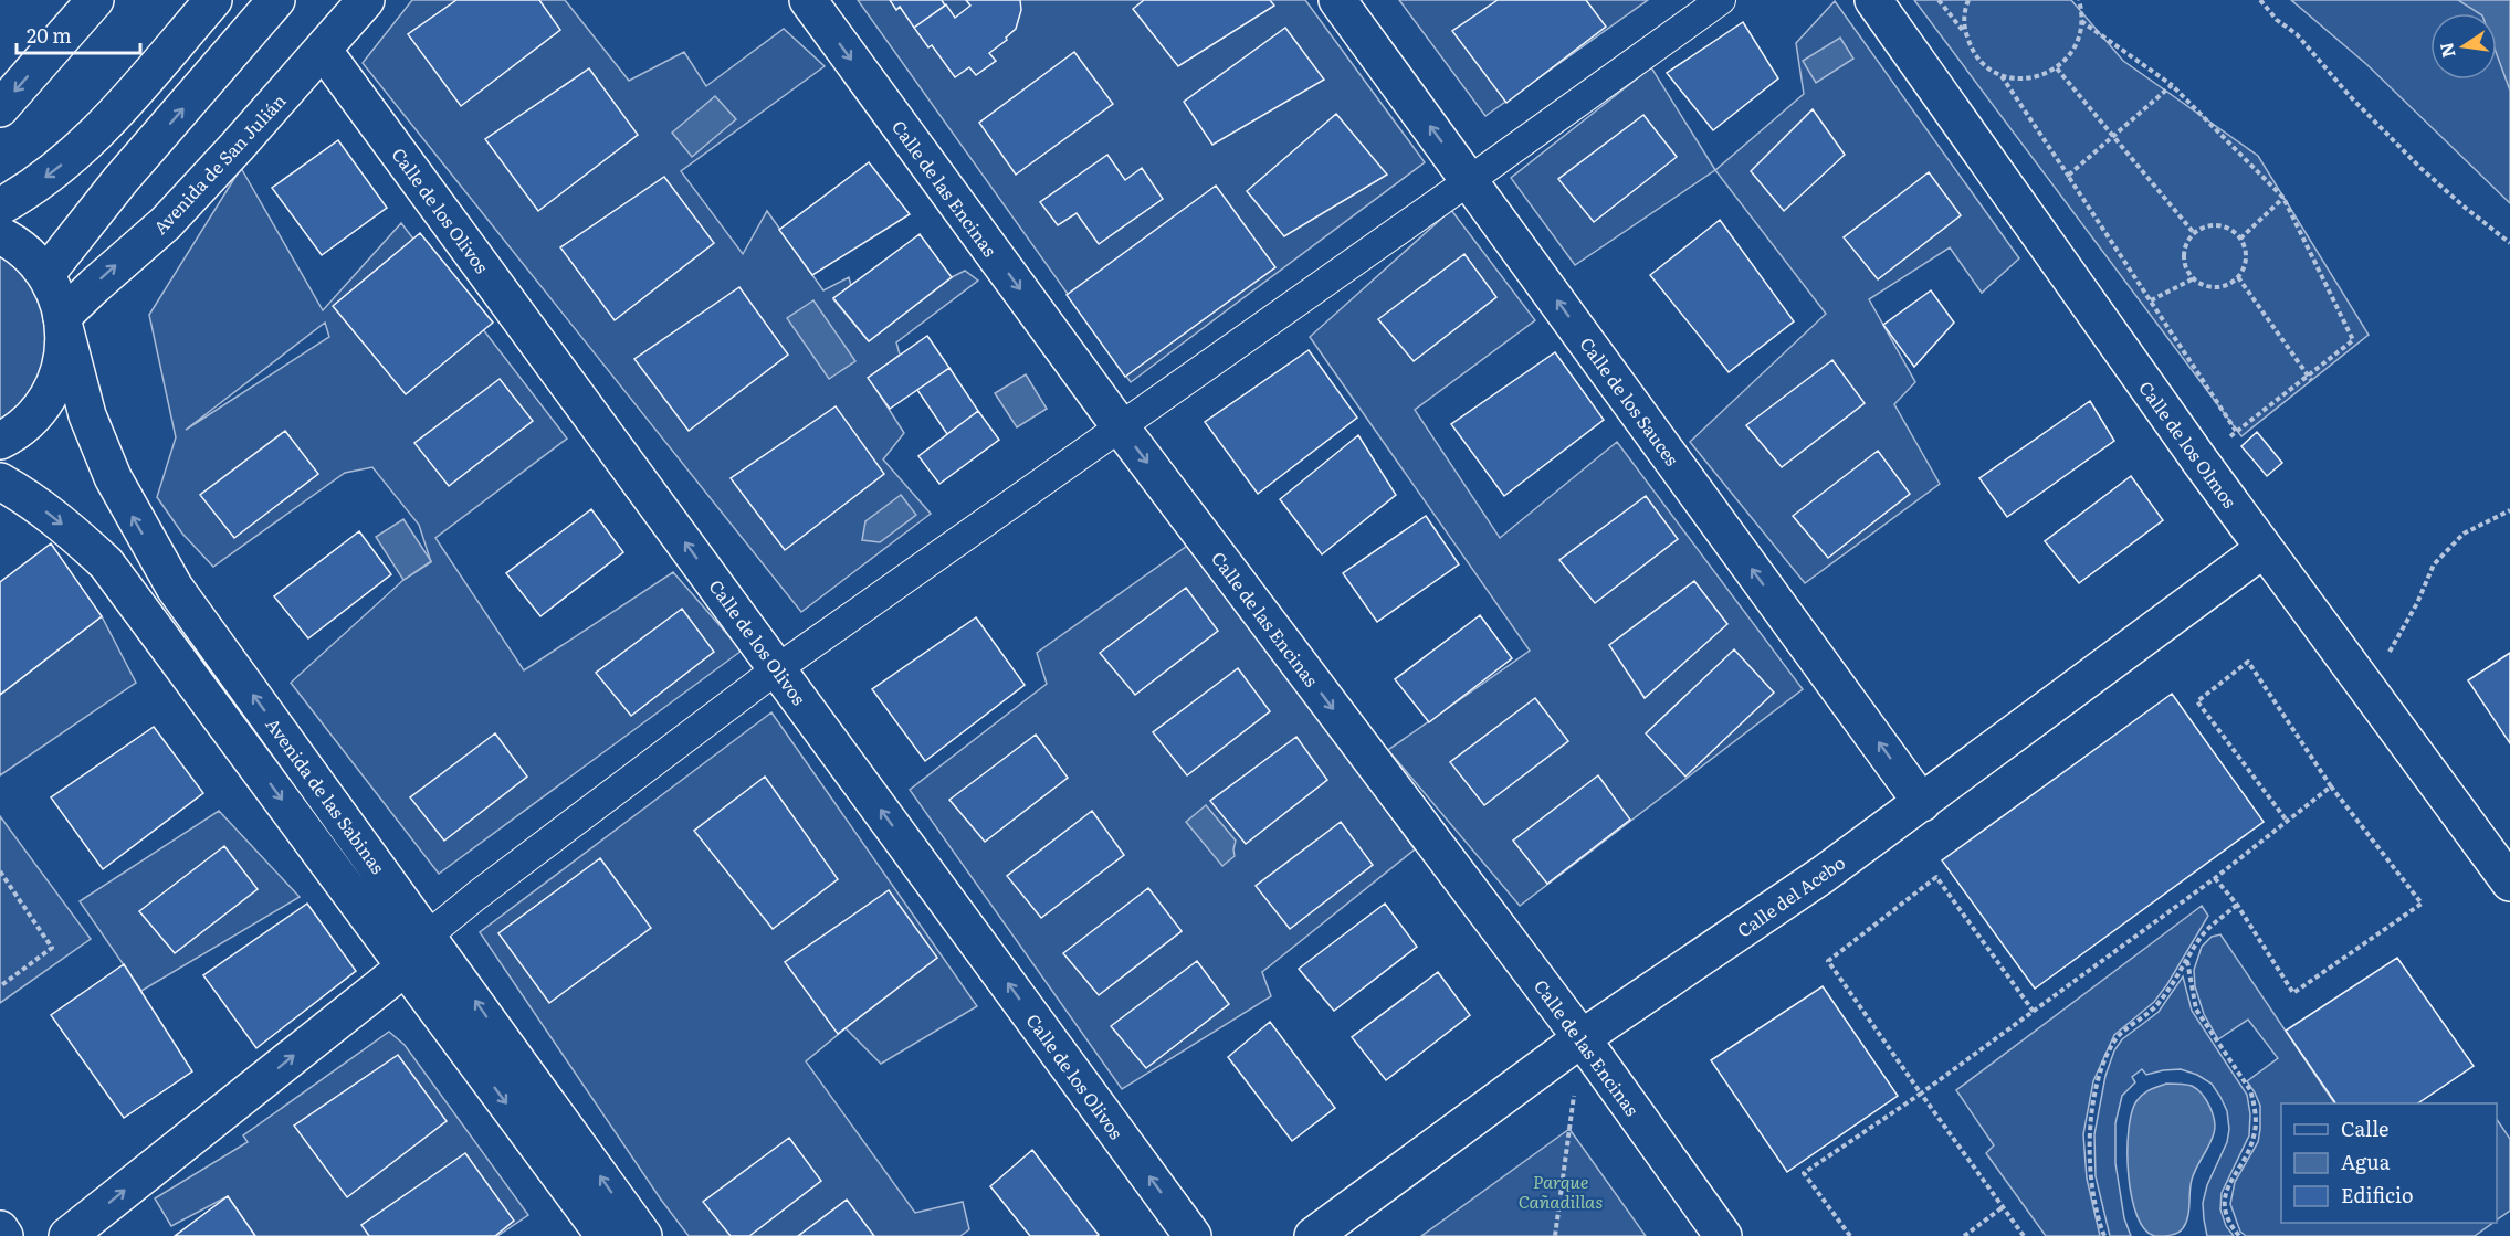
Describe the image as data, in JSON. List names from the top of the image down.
{
  "streets": {
    "street": [
      "Avenida de San Julián",
      "Calle de las Encinas",
      "Calle de los Olivos",
      "Calle de los Sauces",
      "Calle de los Olmos",
      "Avenida de las Sabinas",
      "Calle del Acebo"
    ]
  },
  "crossings": [
    ["Avenida de San Julián", "Calle de los Olivos"],
    ["Avenida de San Julián", "Avenida de las Sabinas"],
    ["Calle de las Encinas", "Calle del Acebo"],
    ["Calle de los Sauces", "Calle del Acebo"],
    ["Calle de los Olmos", "Calle del Acebo"]
  ],
  "one_way": ["Calle de las Encinas", "Calle de los Olivos", "Calle de los Sauces"],
  "parks": ["Parque Cañadillas"],
  "legend": ["Calle", "Agua", "Edificio"],
  "scale_bar": "20 m",
  "north": "left"
}
